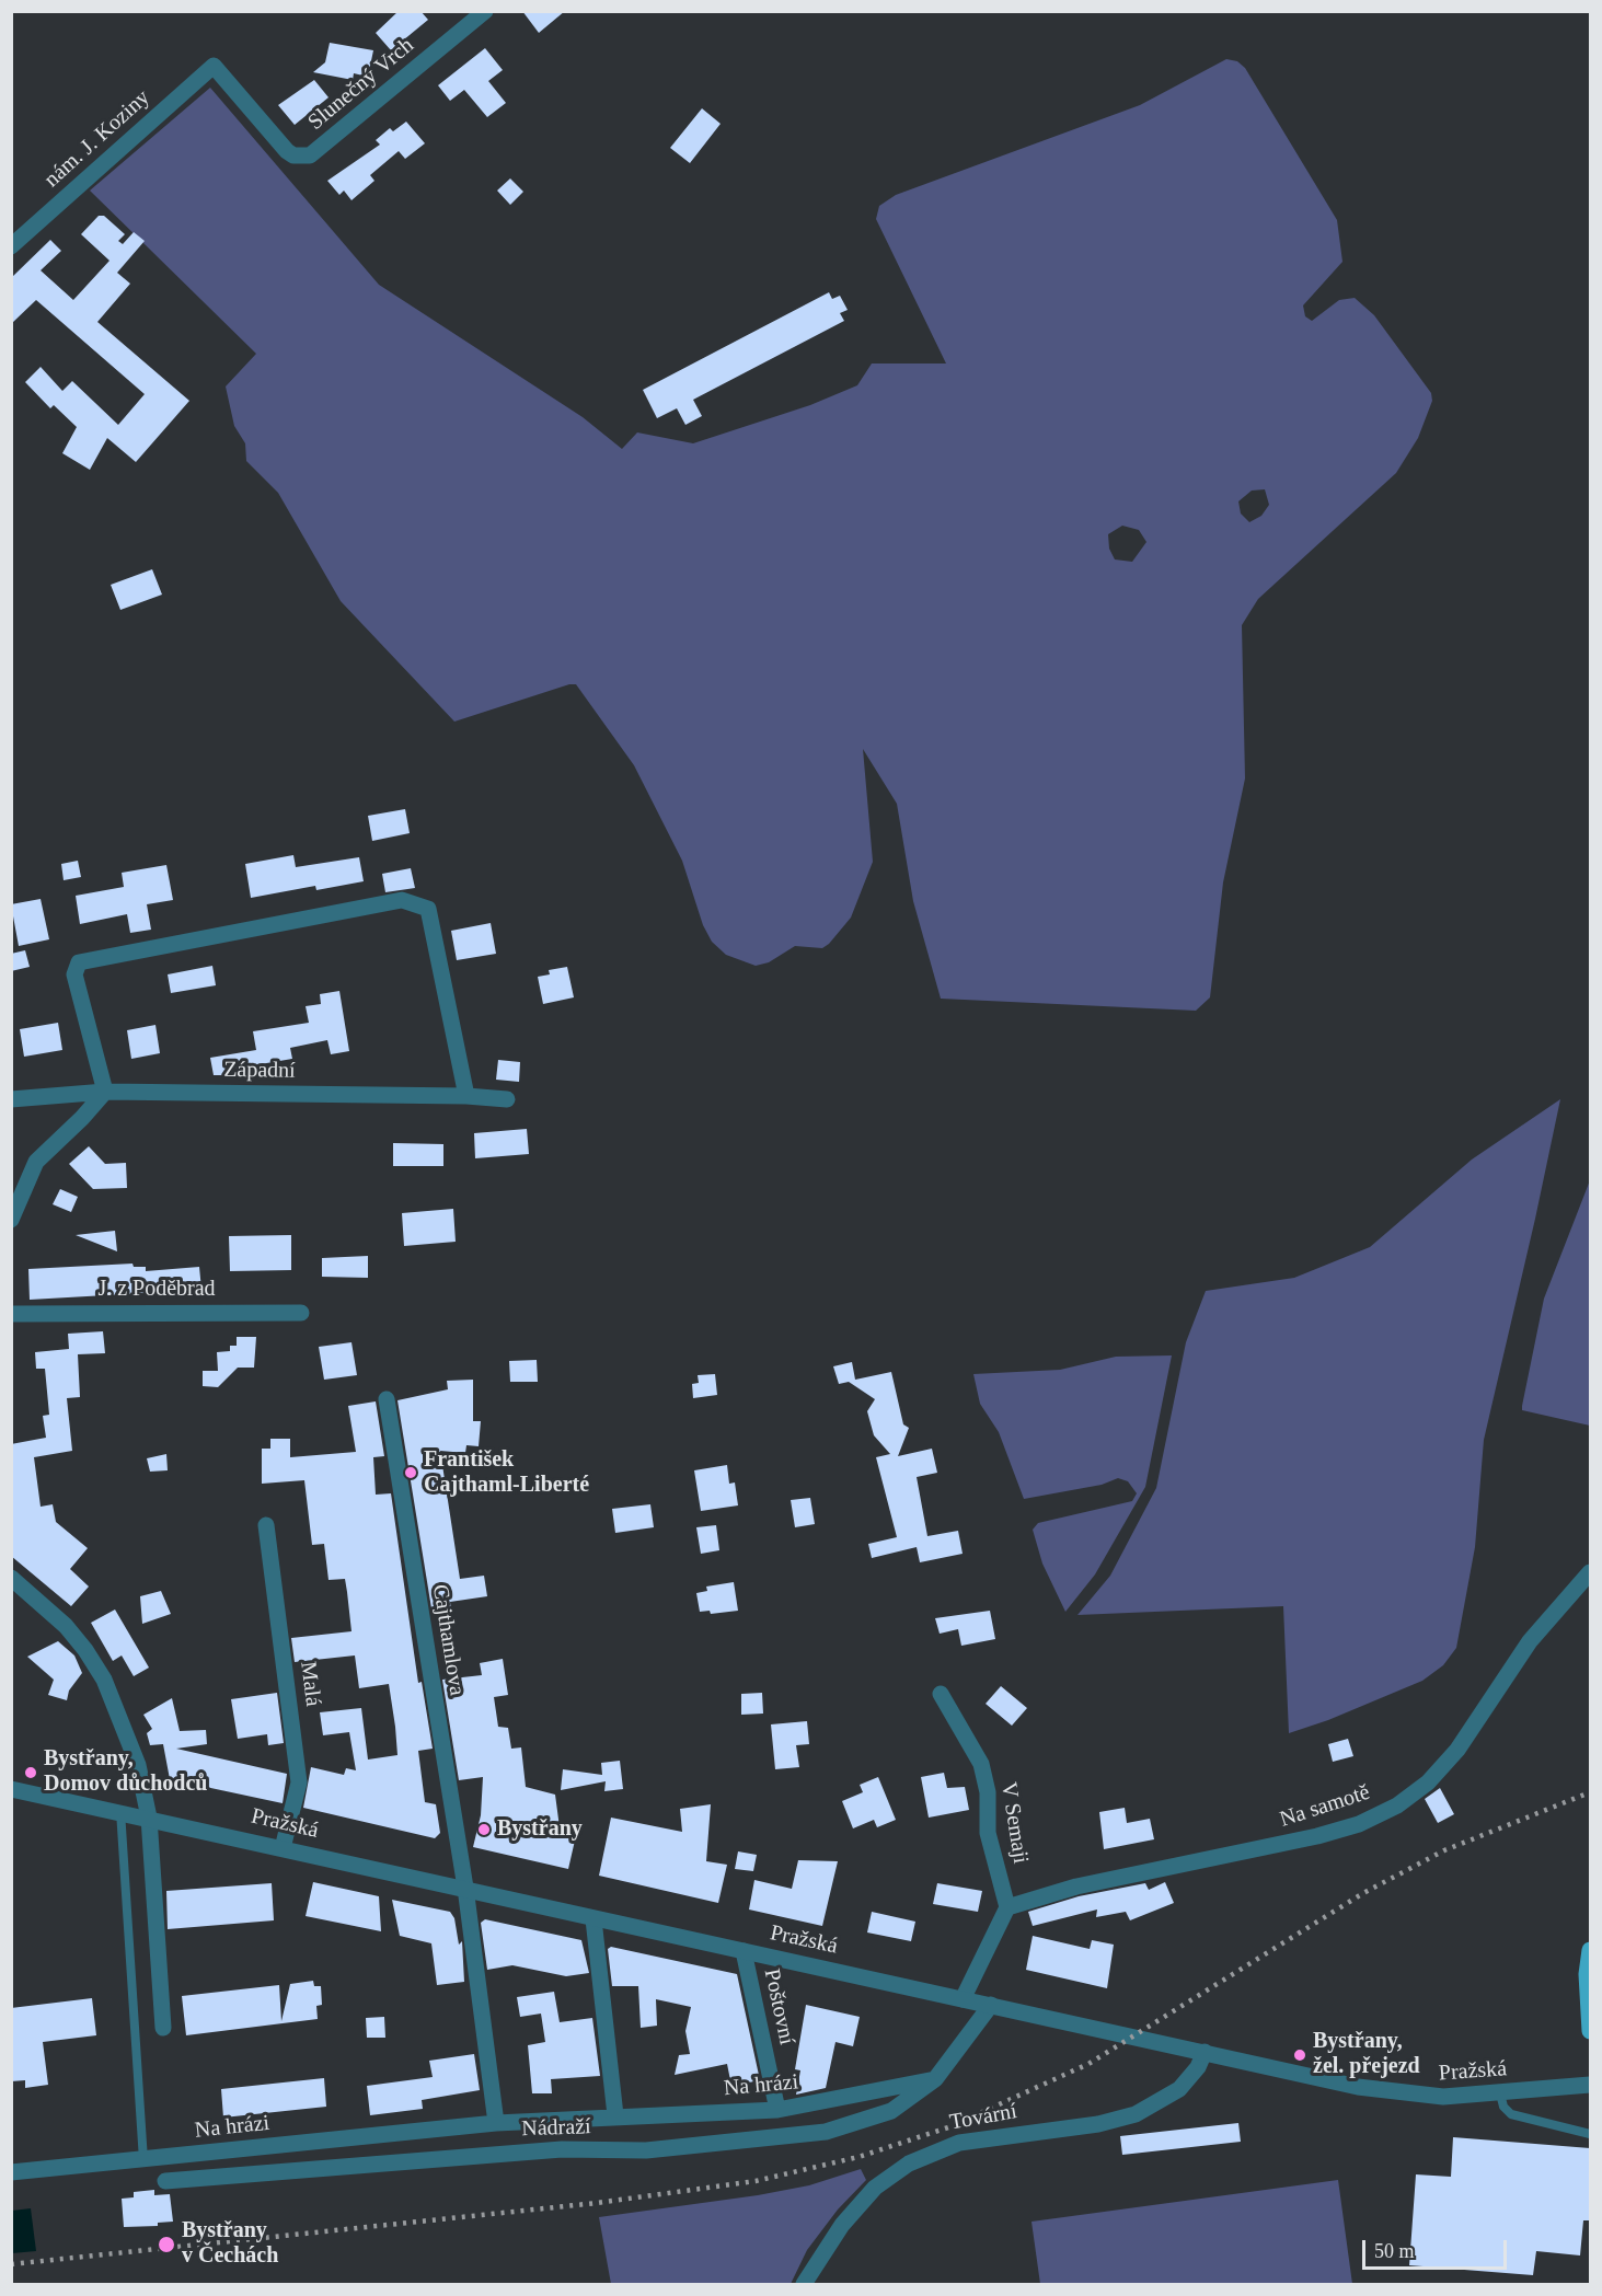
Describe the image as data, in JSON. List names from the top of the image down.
{
  "streets": {
    "street": [
      "Slunečný Vrch",
      "nám. J. Koziny",
      "Západní",
      "J. z Poděbrad",
      "Cajthamlova",
      "Malá",
      "Na samotě",
      "V Semaji",
      "Pražská",
      "Poštovní",
      "Na hrázi",
      "Tovární",
      "Nádraží"
    ]
  },
  "crossings": [
    ["Slunečný Vrch", "nám. J. Koziny"],
    ["Cajthamlova", "Pražská"],
    ["Malá", "Pražská"],
    ["Na samotě", "V Semaji"],
    ["Pražská", "Poštovní"],
    ["Pražská", "Tovární"],
    ["Poštovní", "Na hrázi"],
    ["Na hrázi", "Nádraží"]
  ],
  "places": [
    "František Cajthaml-Liberté",
    "Bystřany, Domov důchodců",
    "Bystřany",
    "Bystřany, žel. přejezd",
    "Bystřany v Čechách"
  ],
  "scale_bar": "50 m"
}
